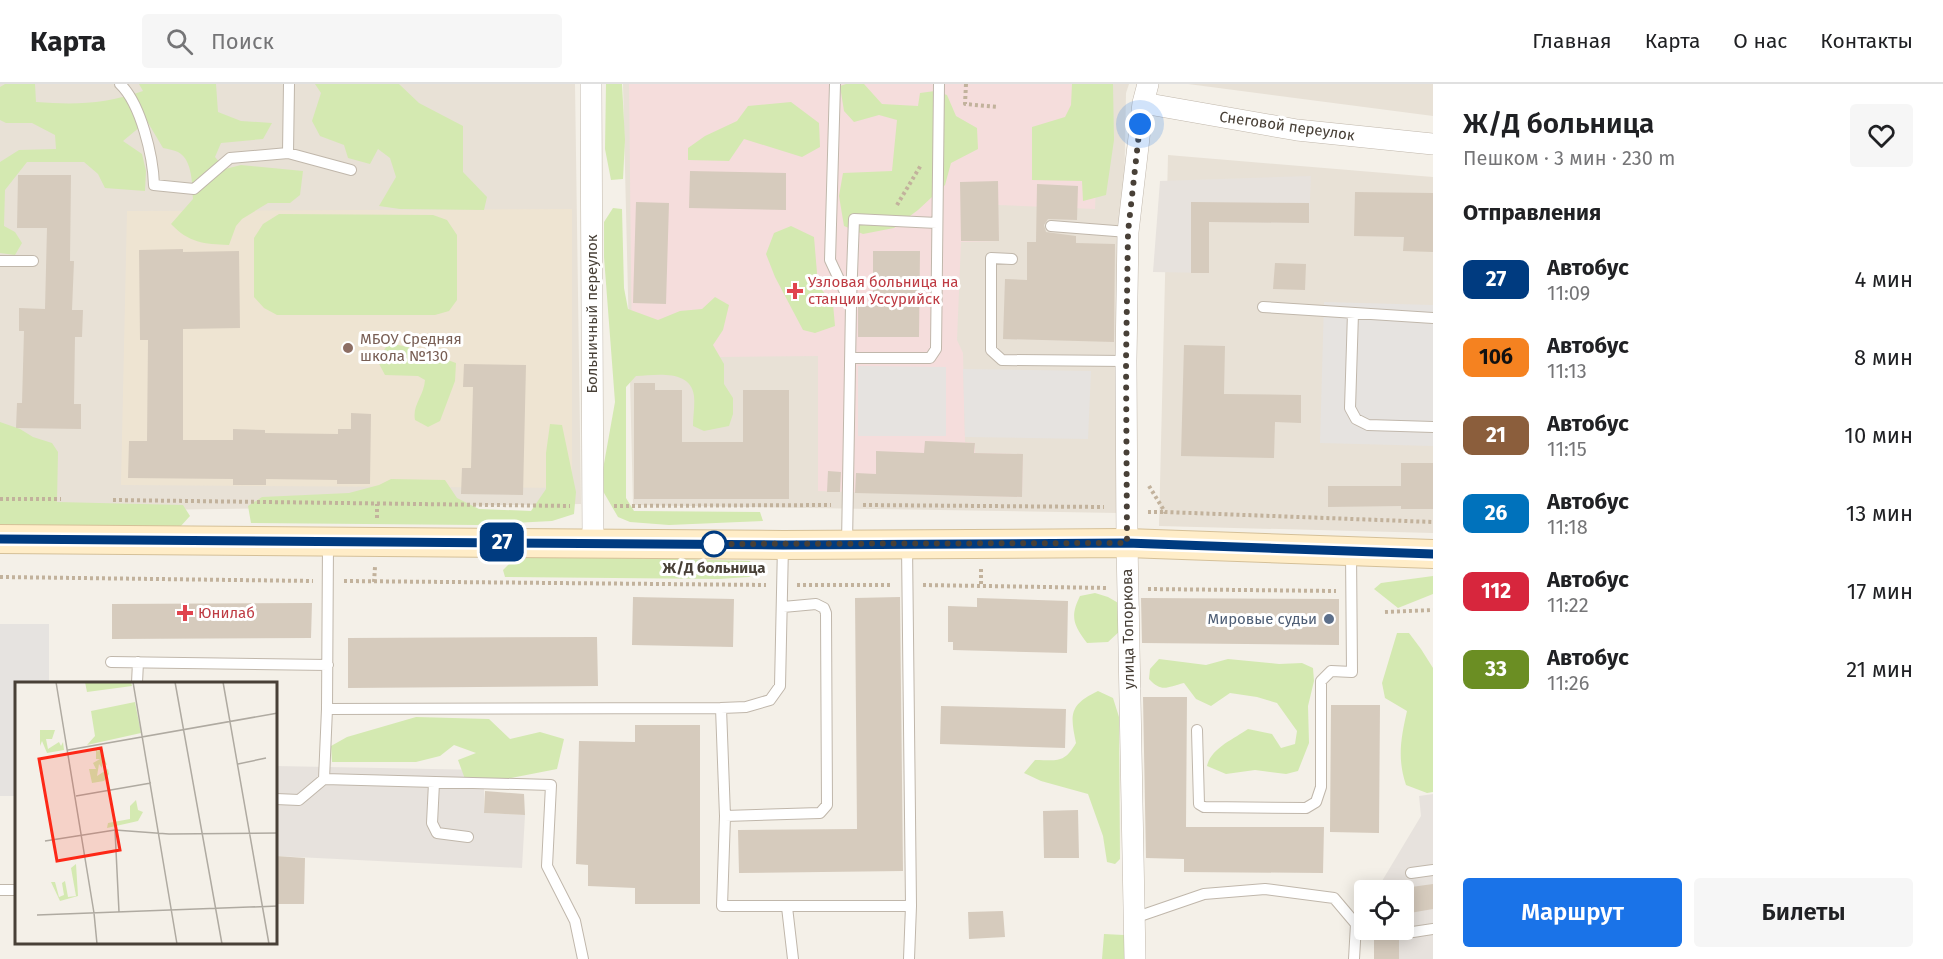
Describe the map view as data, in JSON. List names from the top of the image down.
{
  "streets": {
    "street": ["Снеговой переулок", "Больничный переулок", "улица Топоркова"]
  },
  "crossings": [
    ["Снеговой переулок", "улица Топоркова"]
  ],
  "places": {
    "health": ["Узловая больница на станции Уссурийск", "Юнилаб"],
    "other": ["МБОУ Средняя школа №130", "Ж/Д больница", "Мировые судьи"]
  },
  "lines": ["bus line 27"],
  "page": {
    "header": "Карта",
    "search": "Поиск",
    "nav": [
      "Главная",
      "Карта",
      "О нас",
      "Контакты"
    ],
    "on_map": "27",
    "heading": [
      ["Ж/Д больница", "Пешком · 3 мин · 230 m"],
      "Отправления"
    ],
    "list": [
      {
        "mark": "27",
        "name": "Автобус",
        "note": "11:09",
        "value": "4 мин"
      },
      {
        "mark": "10б",
        "name": "Автобус",
        "note": "11:13",
        "value": "8 мин"
      },
      {
        "mark": "21",
        "name": "Автобус",
        "note": "11:15",
        "value": "10 мин"
      },
      {
        "mark": "26",
        "name": "Автобус",
        "note": "11:18",
        "value": "13 мин"
      },
      {
        "mark": "112",
        "name": "Автобус",
        "note": "11:22",
        "value": "17 мин"
      },
      {
        "mark": "33",
        "name": "Автобус",
        "note": "11:26",
        "value": "21 мин"
      }
    ],
    "buttons": ["Маршрут", "Билеты"]
  }
}
